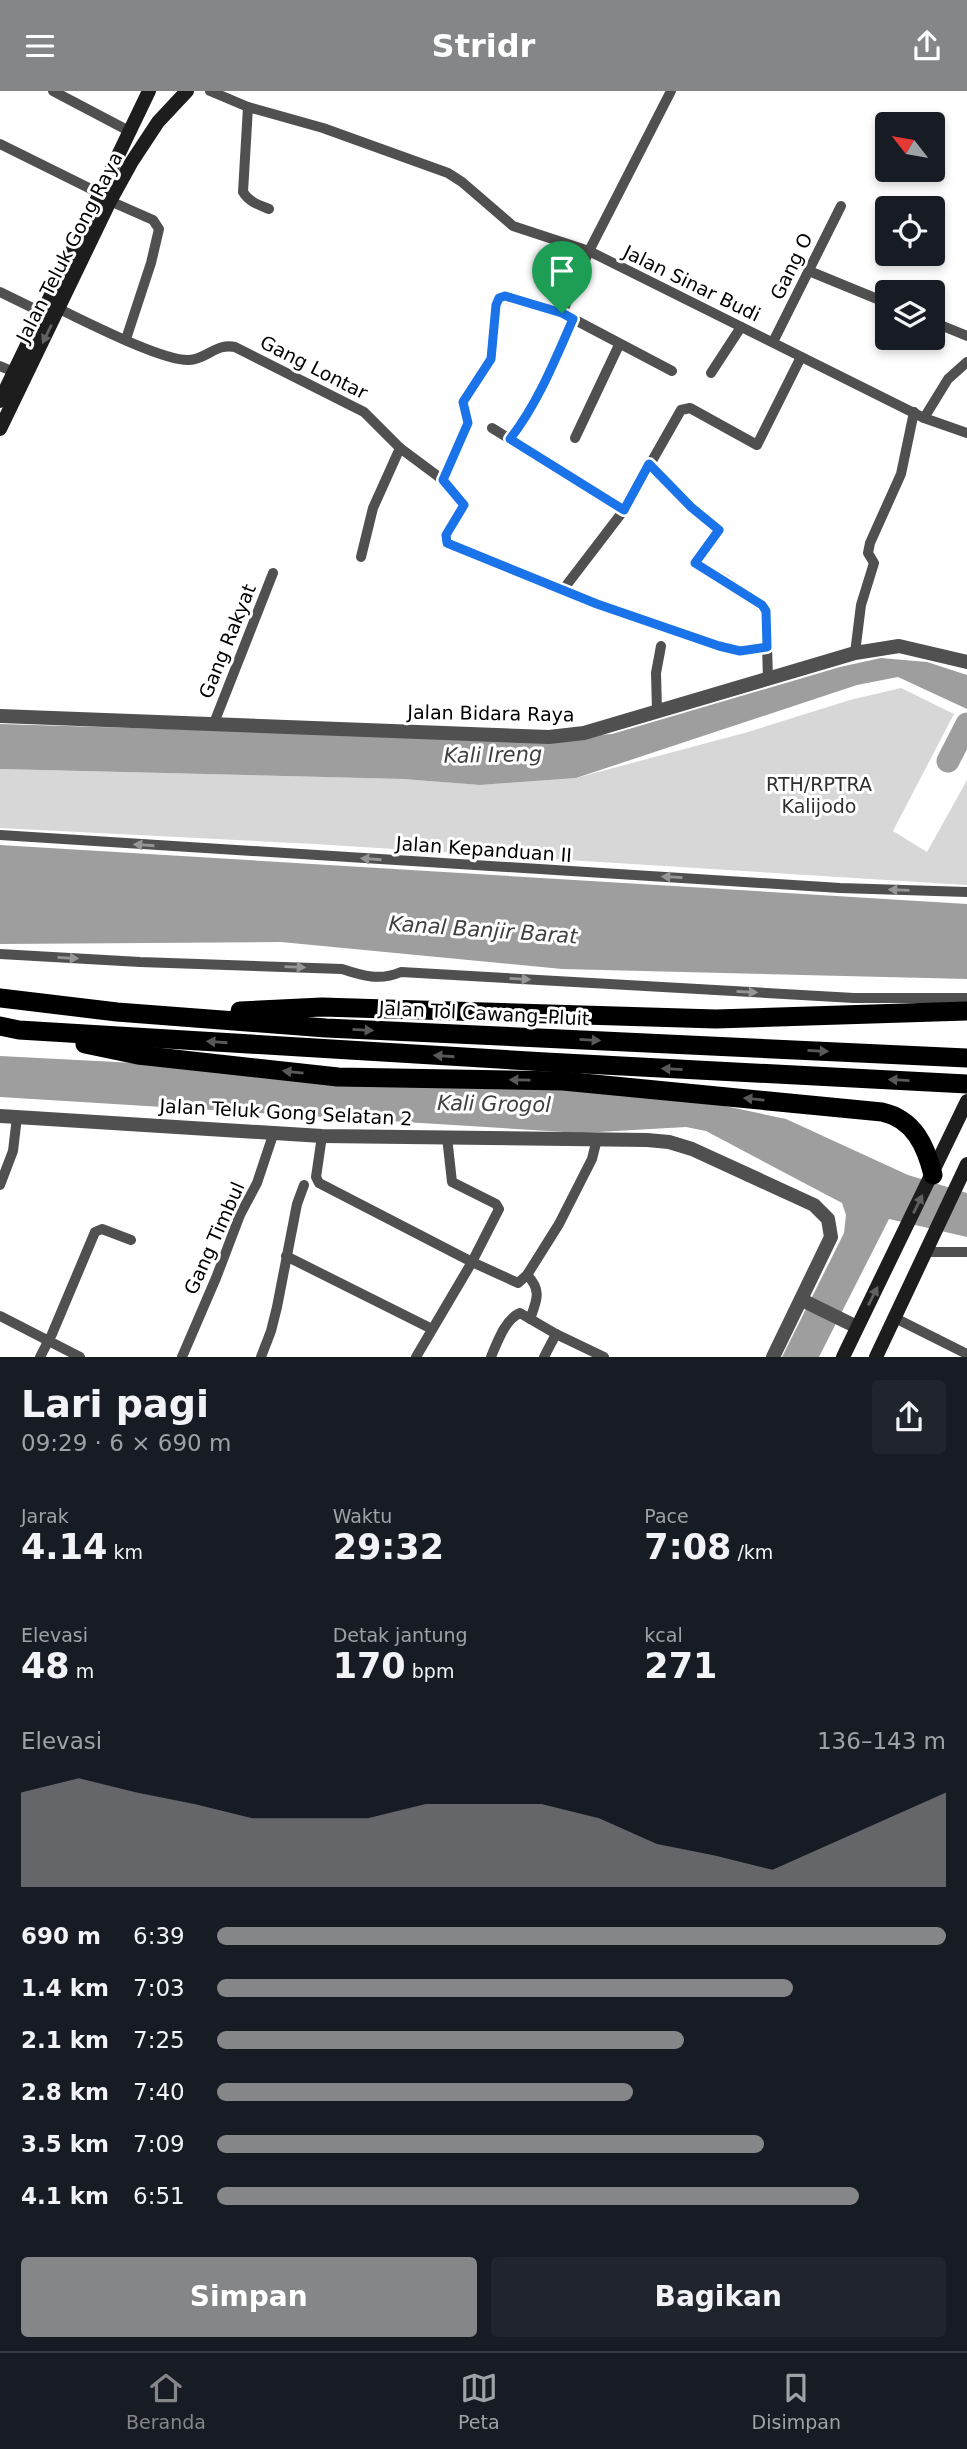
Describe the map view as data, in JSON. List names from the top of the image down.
{
  "streets": {
    "highway": ["Jalan Tol Cawang–Pluit"],
    "main road": ["Jalan Teluk Gong Raya"],
    "street": [
      "Gang O",
      "Jalan Sinar Budi",
      "Gang Lontar",
      "Gang Rakyat",
      "Jalan Bidara Raya",
      "Jalan Kepanduan II",
      "Jalan Teluk Gong Selatan 2",
      "Gang Timbul"
    ]
  },
  "crossings": [
    ["Jalan Teluk Gong Raya", "Gang Lontar"],
    ["Gang O", "Jalan Sinar Budi"],
    ["Gang Rakyat", "Jalan Bidara Raya"],
    ["Jalan Teluk Gong Selatan 2", "Gang Timbul"]
  ],
  "one_way": ["Jalan Kepanduan II"],
  "water": ["Kali Ireng", "Kanal Banjir Barat", "Kali Grogol"],
  "parks": ["RTH/RPTRA Kalijodo"],
  "north": "top left",
  "page": {
    "header": "Stridr",
    "heading": ["Lari pagi", "09:29 · 6 × 690 m"],
    "stats": [
      ["Jarak", "4.14 km"],
      ["Waktu", "29:32"],
      ["Pace", "7:08 /km"],
      ["Elevasi", "48 m"],
      ["Detak jantung", "170 bpm"],
      ["kcal", "271"]
    ],
    "chart": ["Elevasi", "136–143 m"],
    "list": [
      {
        "name": "690 m",
        "note": "6:39"
      },
      {
        "name": "1.4 km",
        "note": "7:03"
      },
      {
        "name": "2.1 km",
        "note": "7:25"
      },
      {
        "name": "2.8 km",
        "note": "7:40"
      },
      {
        "name": "3.5 km",
        "note": "7:09"
      },
      {
        "name": "4.1 km",
        "note": "6:51"
      }
    ],
    "buttons": ["Simpan", "Bagikan"],
    "tabs": ["Beranda", "Peta", "Disimpan"]
  }
}
